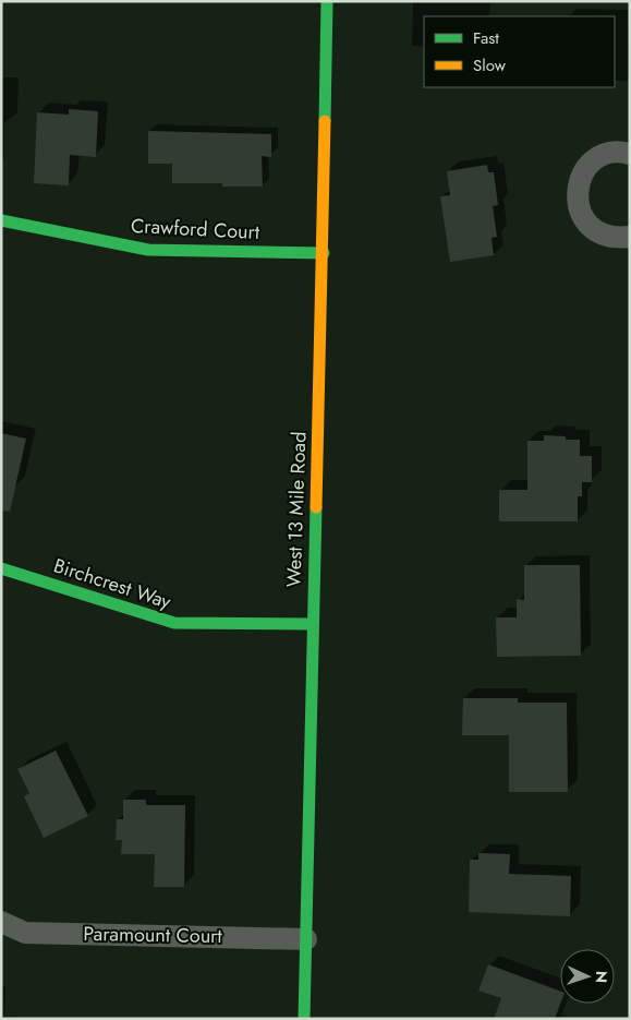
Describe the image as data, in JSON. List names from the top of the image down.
{
  "streets": {
    "street": [
      "Crawford Court",
      "West 13 Mile Road",
      "Birchcrest Way",
      "Paramount Court"
    ]
  },
  "crossings": [
    ["Crawford Court", "West 13 Mile Road"],
    ["West 13 Mile Road", "Birchcrest Way"],
    ["West 13 Mile Road", "Paramount Court"]
  ],
  "legend": ["Fast", "Slow"],
  "north": "right"
}
